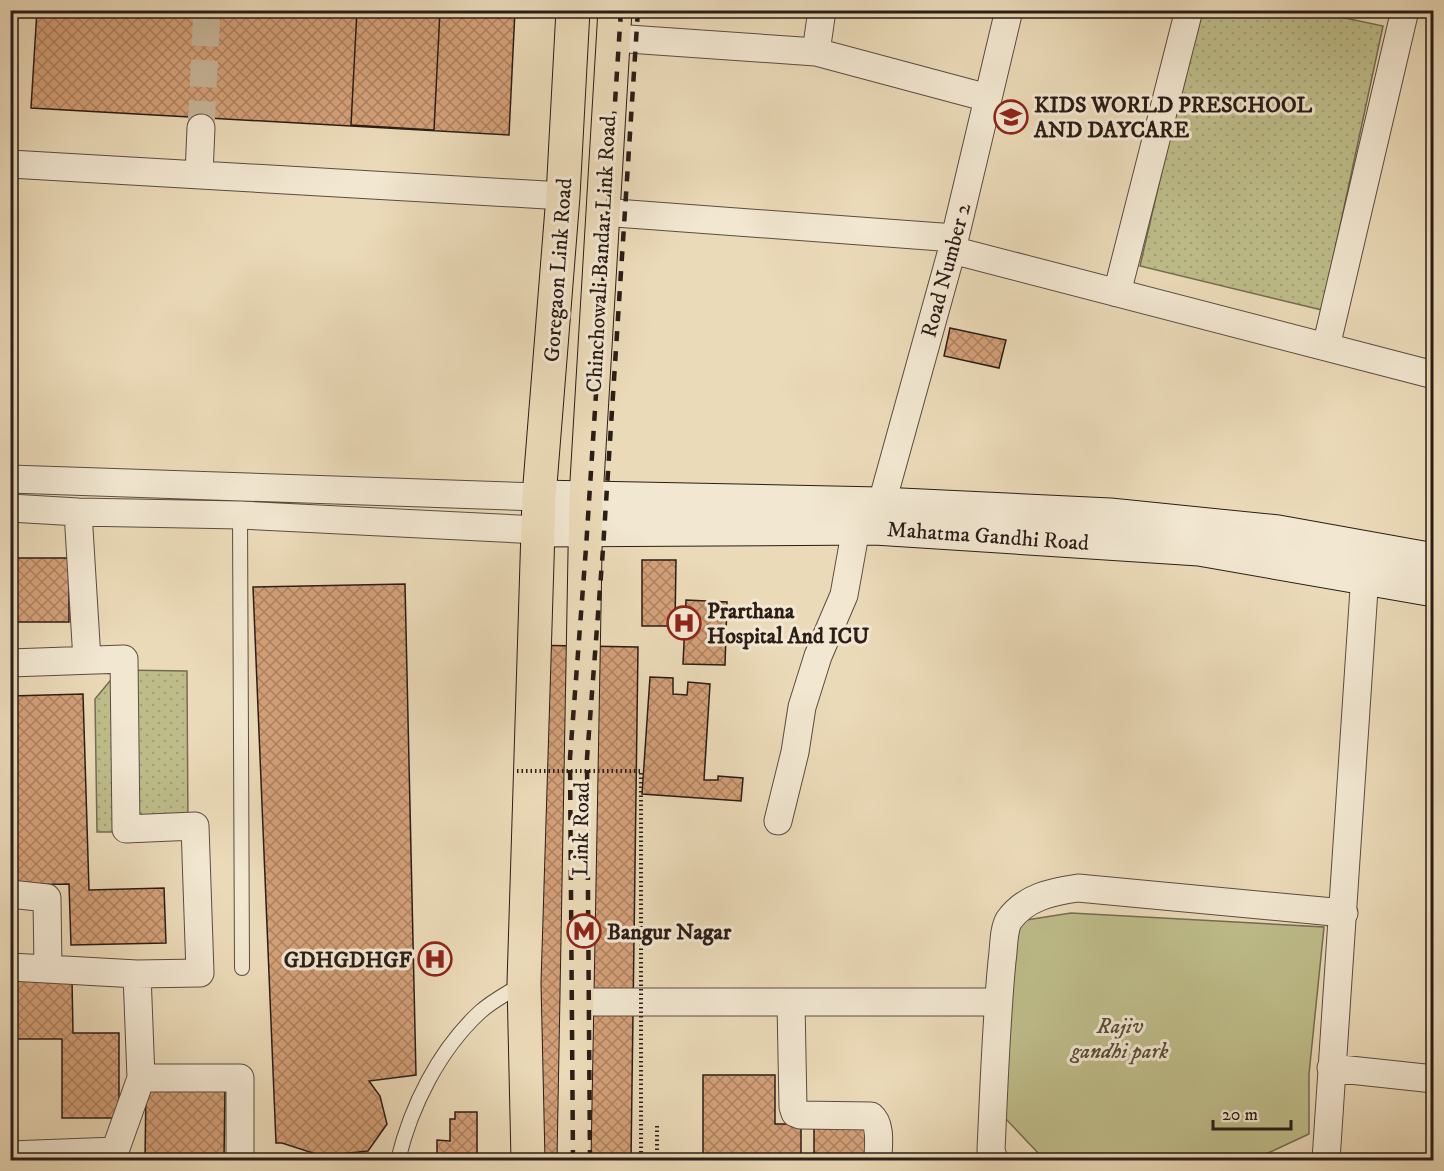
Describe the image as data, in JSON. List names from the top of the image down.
{
  "streets": {
    "main road": [
      "Chinchowali Bandar Link Road",
      "Goregaon Link Road",
      "Mahatma Gandhi Road",
      "Link Road"
    ],
    "street": ["Road Number 2"]
  },
  "crossings": [
    ["Chinchowali Bandar Link Road", "Mahatma Gandhi Road"],
    ["Chinchowali Bandar Link Road", "Link Road"],
    ["Goregaon Link Road", "Mahatma Gandhi Road"],
    ["Road Number 2", "Mahatma Gandhi Road"],
    ["Mahatma Gandhi Road", "Link Road"]
  ],
  "parks": ["Rajiv gandhi park"],
  "places": {
    "school or university": ["KIDS WORLD PRESCHOOL AND DAYCARE"],
    "hospital": ["Prarthana Hospital And ICU", "GDHGDHGF"],
    "metro station": ["Bangur Nagar"]
  },
  "scale_bar": "20 m"
}
